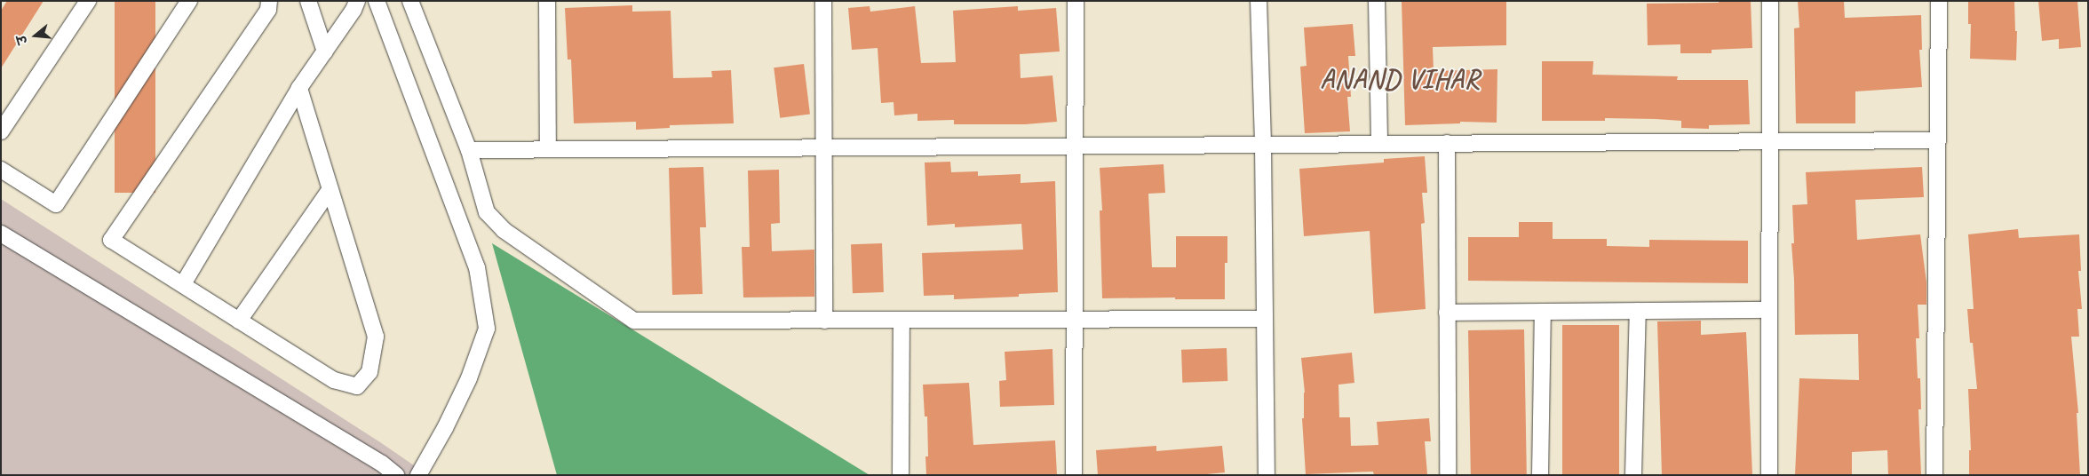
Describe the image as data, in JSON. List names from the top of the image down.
{
  "districts": ["ANAND VIHAR"],
  "north": "left"
}
